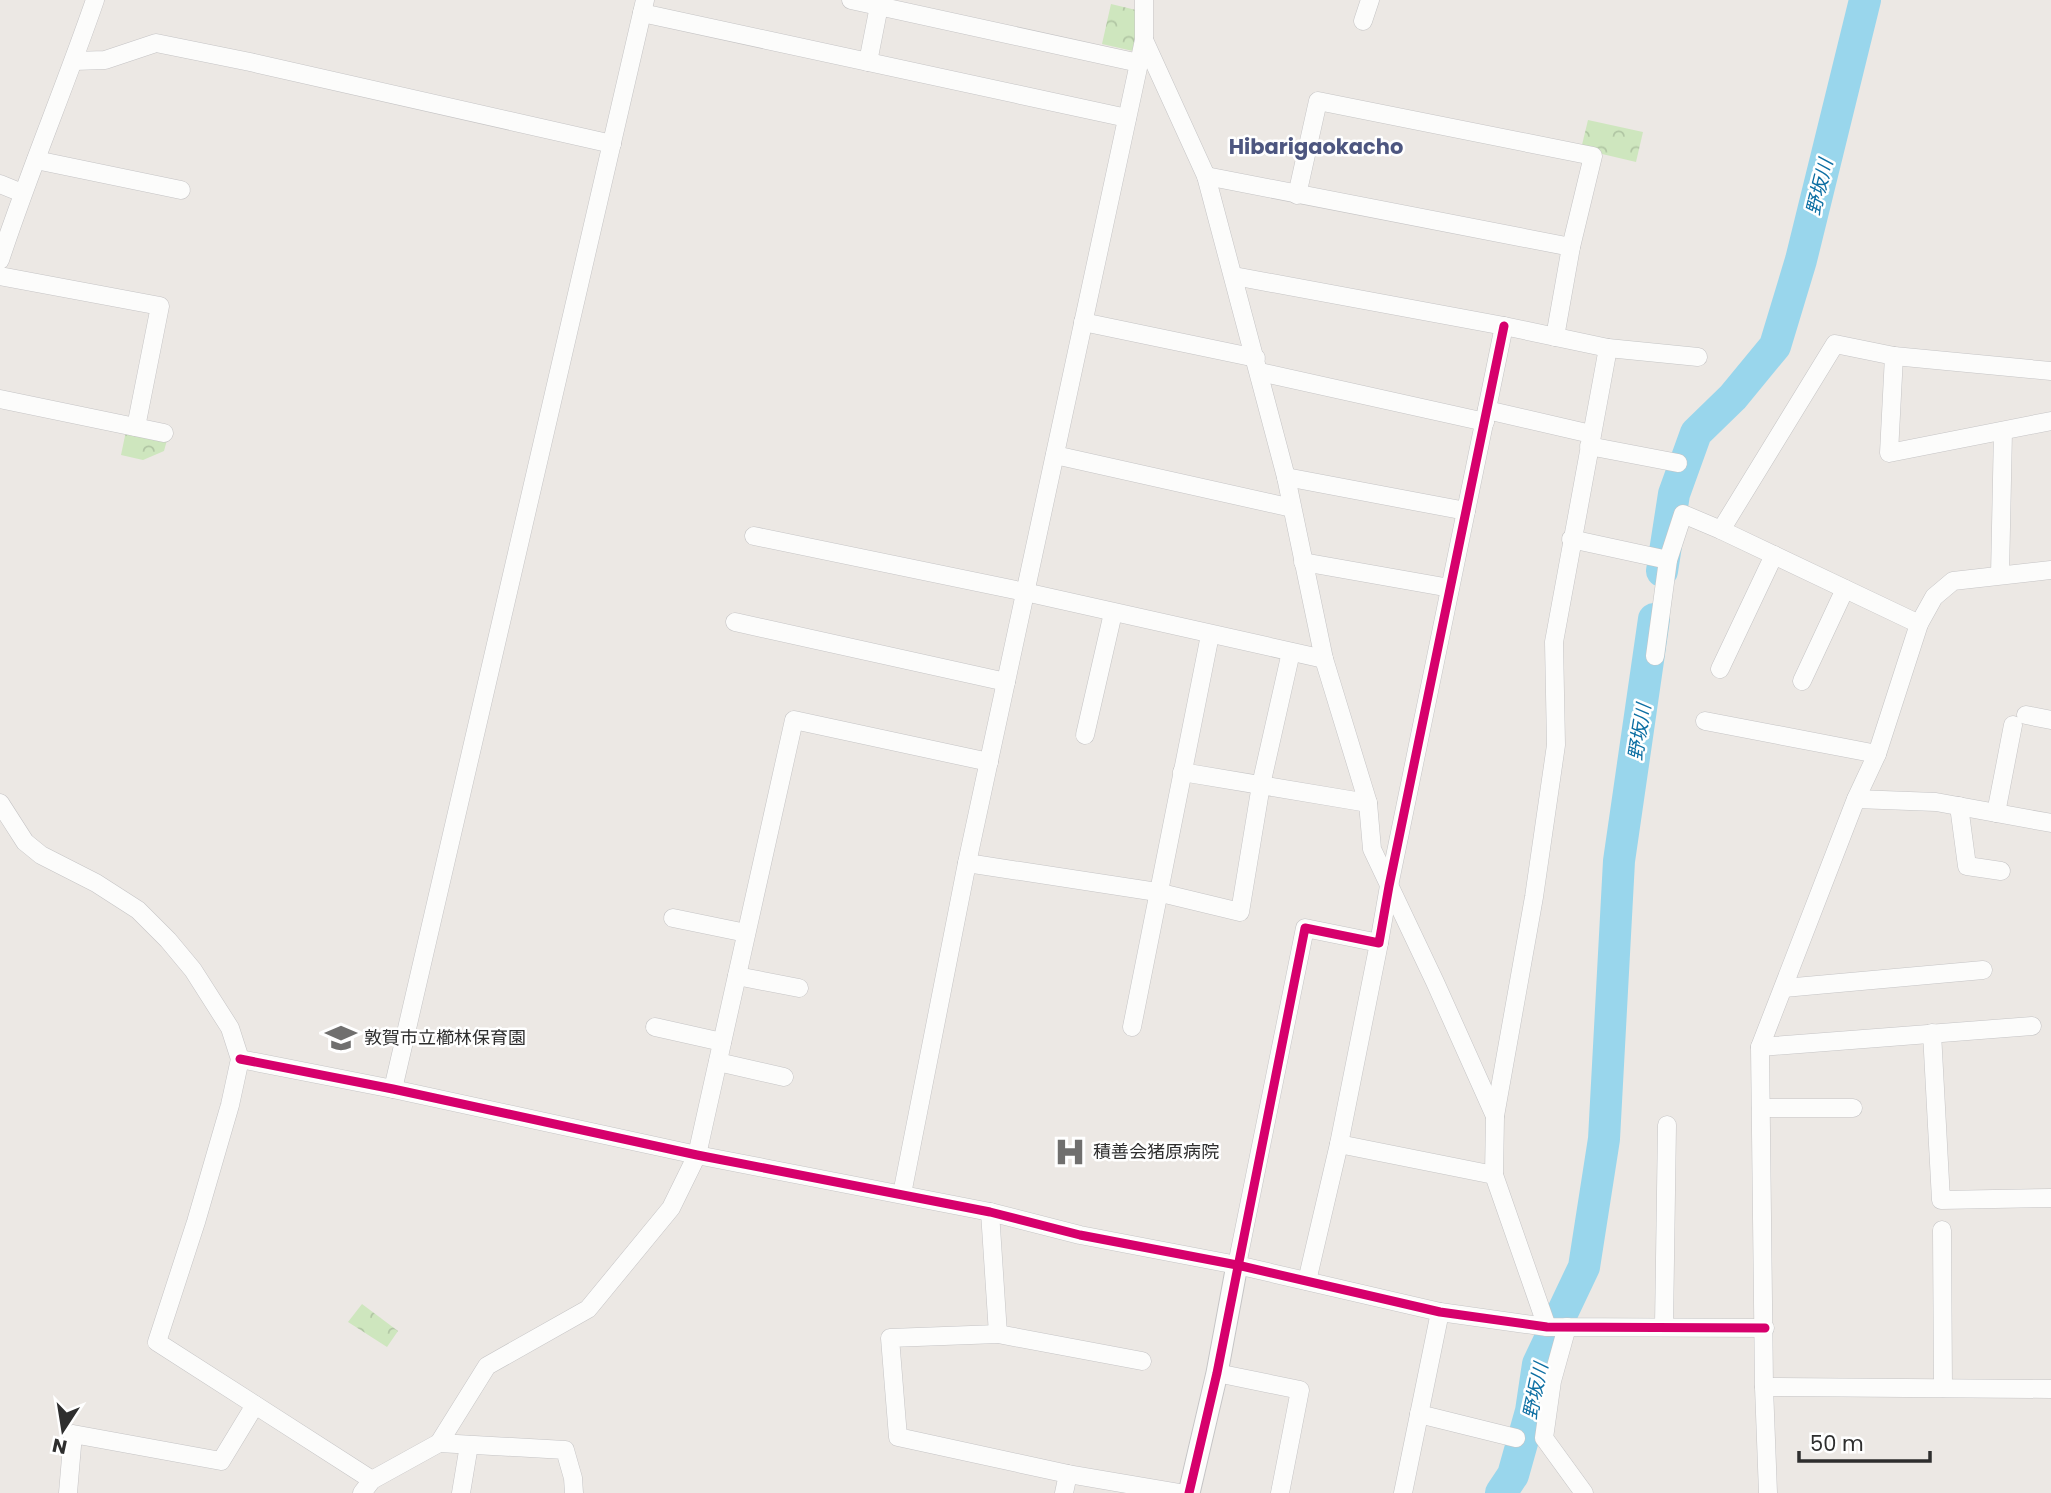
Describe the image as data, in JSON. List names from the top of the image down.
{
  "districts": ["Hibarigaokacho"],
  "water": ["野坂川"],
  "places": {
    "school or university": ["敦賀市立櫛林保育園"],
    "hospital": ["積善会猪原病院"]
  },
  "scale_bar": "50 m",
  "north": "bottom"
}
